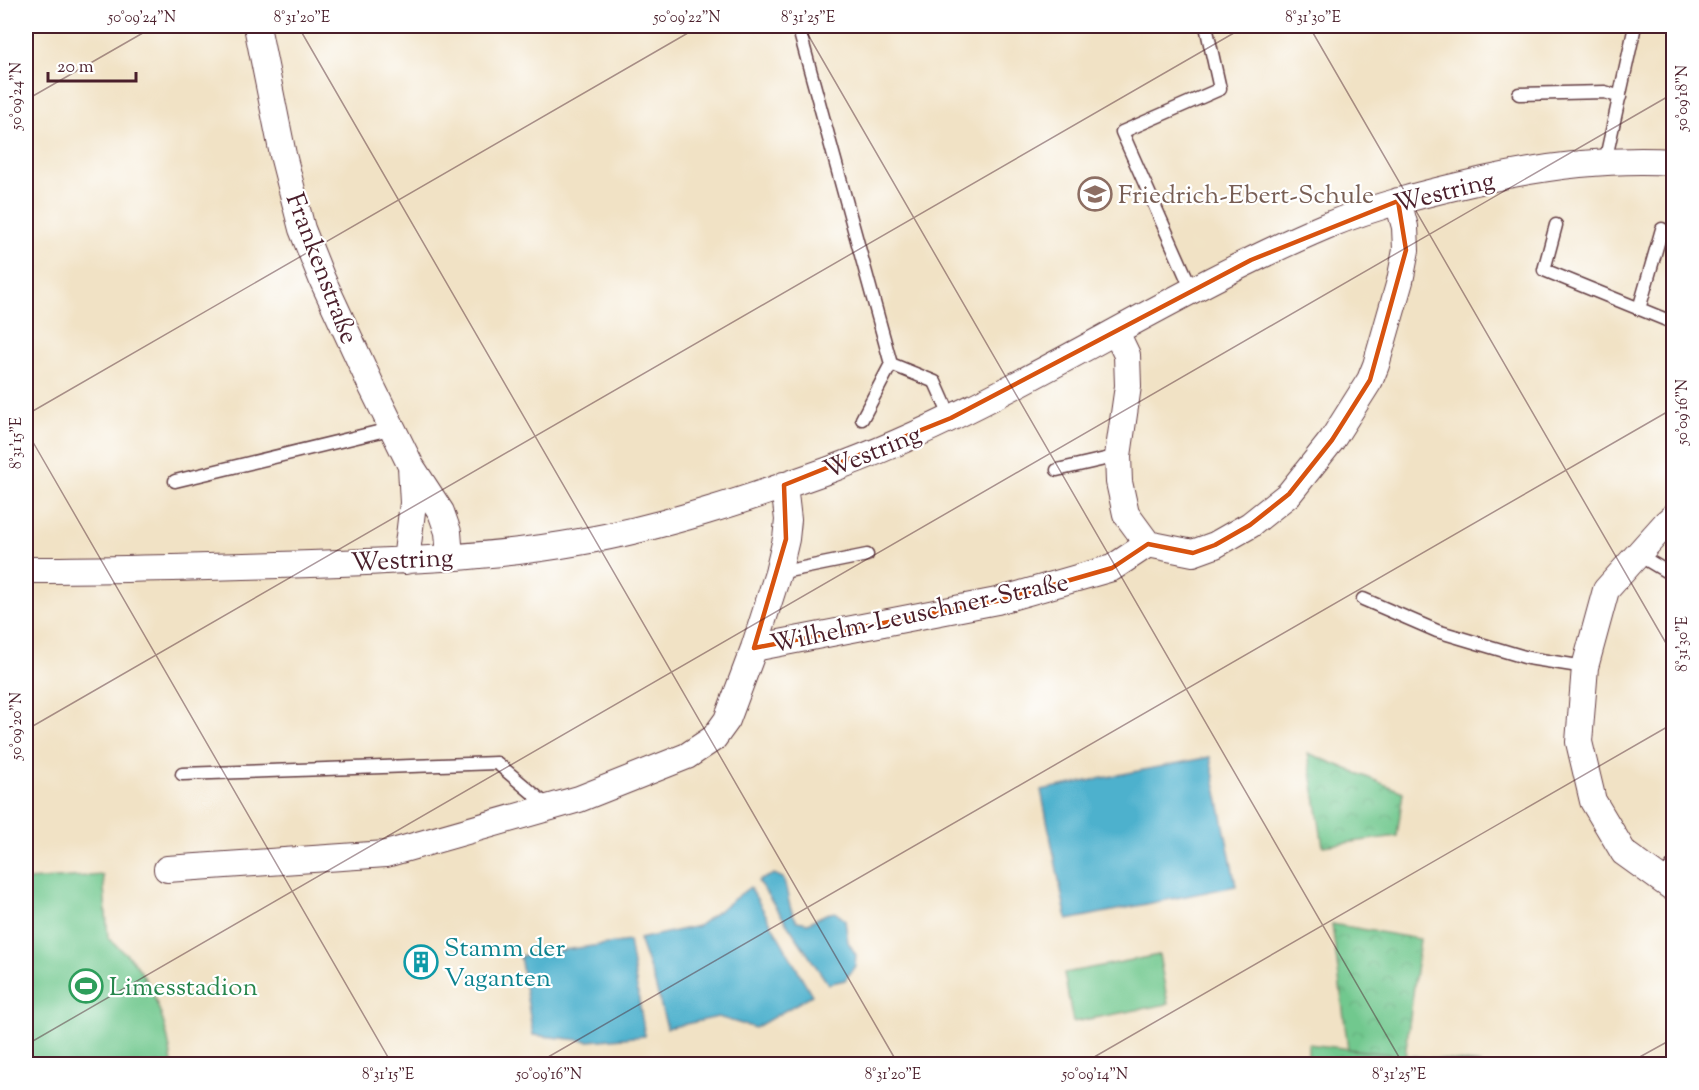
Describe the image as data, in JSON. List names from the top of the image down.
{
  "streets": {
    "street": ["Westring", "Frankenstraße", "Wilhelm-Leuschner-Straße"]
  },
  "crossings": [
    ["Westring", "Frankenstraße"],
    ["Westring", "Wilhelm-Leuschner-Straße"]
  ],
  "places": {
    "school or university": ["Friedrich-Ebert-Schule"],
    "building": ["Stamm der Vaganten"],
    "sports": ["Limesstadion"]
  },
  "scale_bar": "20 m",
  "coordinates": [
    "50°09'24\"N",
    "8°31'20\"E",
    "50°09'22\"N",
    "8°31'25\"E",
    "8°31'30\"E",
    "50°09'18\"N",
    "50°09'16\"N",
    "8°31'15\"E",
    "50°09'20\"N",
    "50°09'14\"N"
  ]
}
